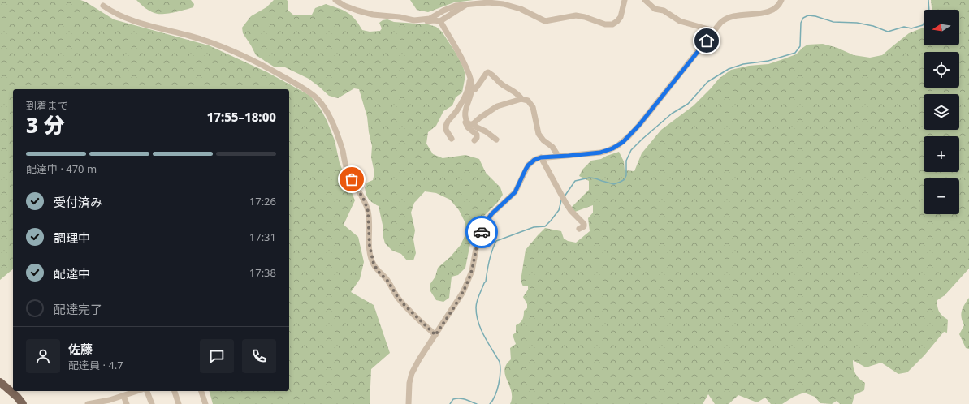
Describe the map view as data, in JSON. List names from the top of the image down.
{
  "north": "left",
  "page": {
    "map_buttons": ["+", "−"],
    "heading": ["3 分", "到着まで", "17:55–18:00"],
    "panel": ["佐藤", "配達員 · 4.7"],
    "bar": "配達中 · 470 m",
    "list": [
      ["受付済み", "17:26"],
      ["調理中", "17:31"],
      ["配達中", "17:38"],
      "配達完了"
    ]
  }
}
